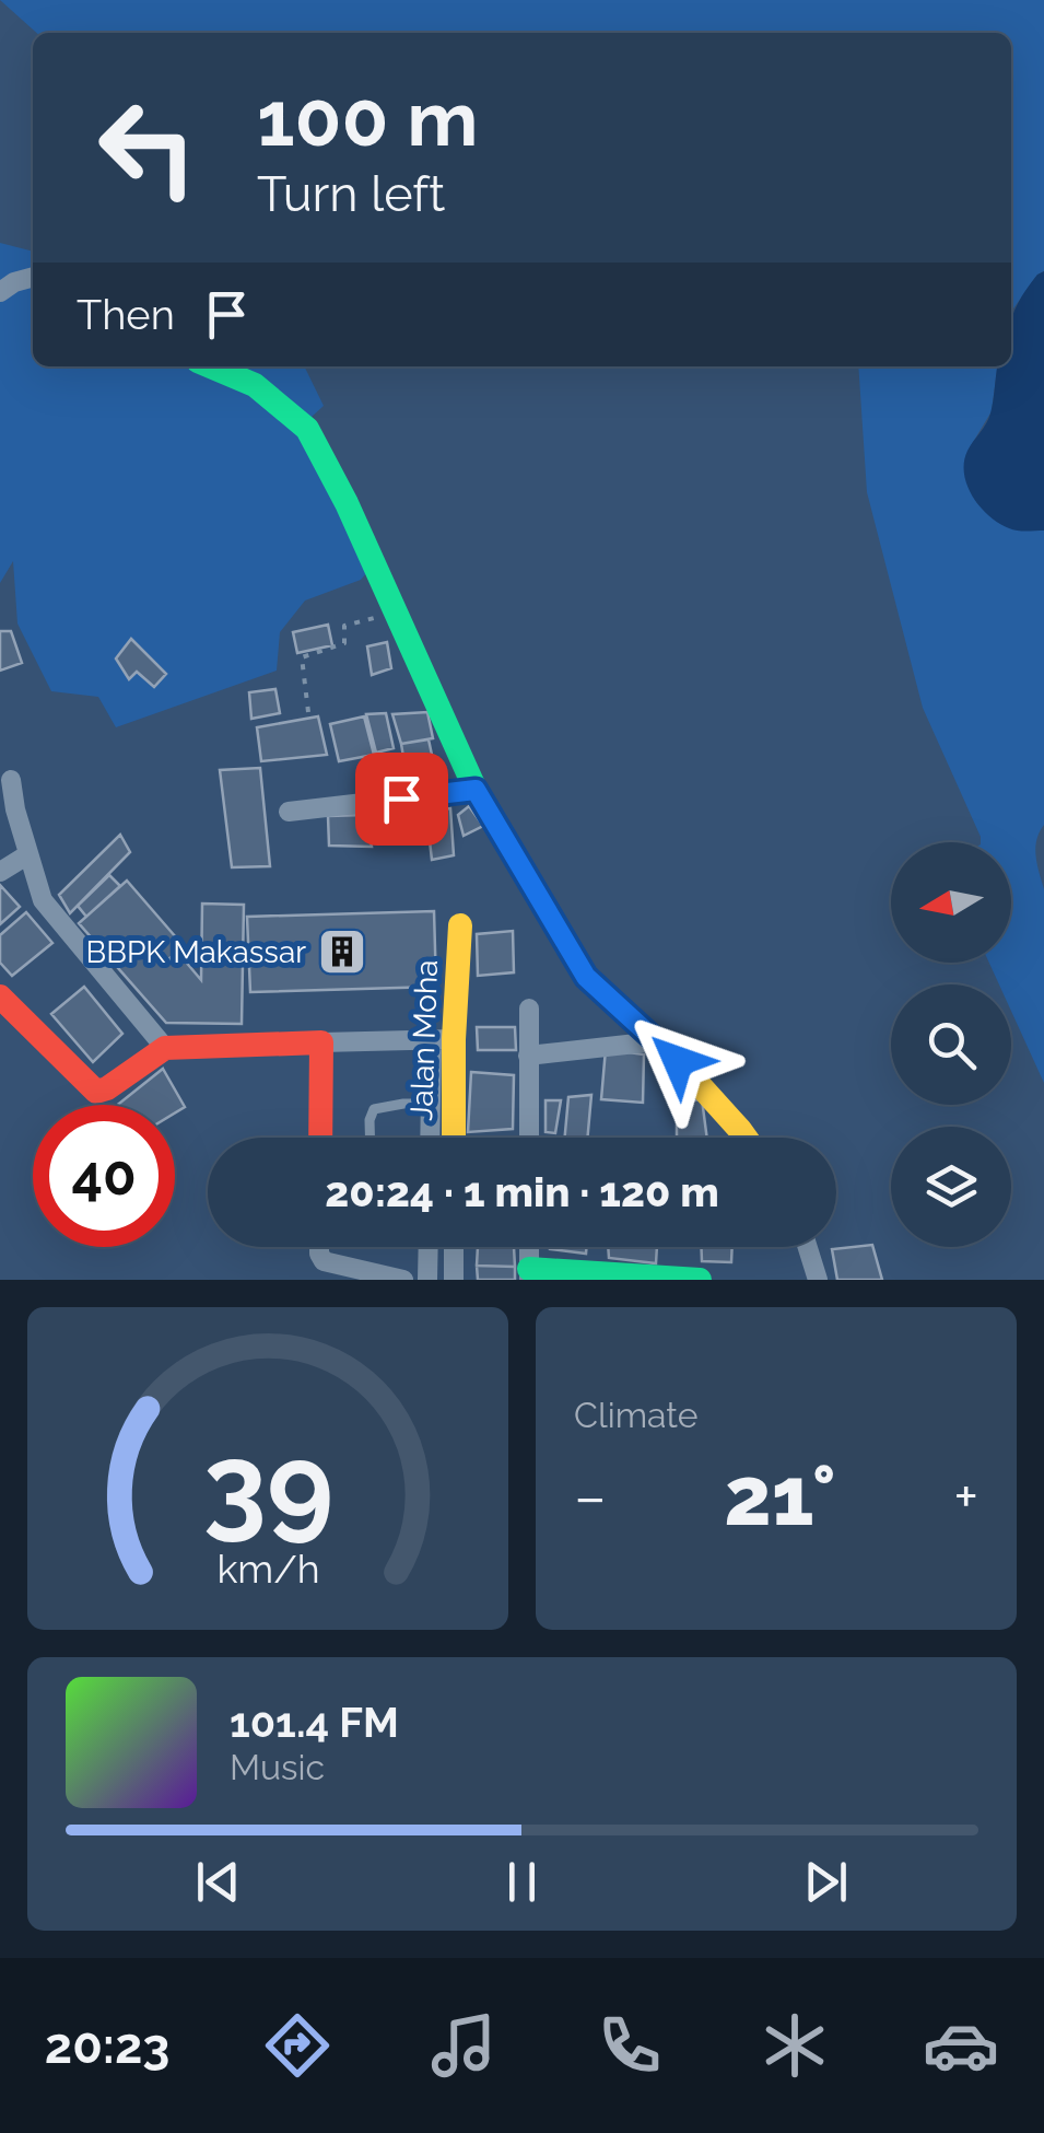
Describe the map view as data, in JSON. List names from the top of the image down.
{
  "streets": {
    "street": ["Jalan Moha"]
  },
  "places": {
    "building": ["BBPK Makassar"]
  },
  "north": "left",
  "page": {
    "turn": ["100 m", "Turn left"],
    "then": "Then",
    "limit": "40",
    "trip": "20:24 · 1 min · 120 m",
    "tile": "Climate",
    "heat": ["−", "21°", "+"],
    "song": ["101.4 FM", "Music"],
    "tabs": "20:23",
    "gauge": ["39", "km/h"]
  }
}
